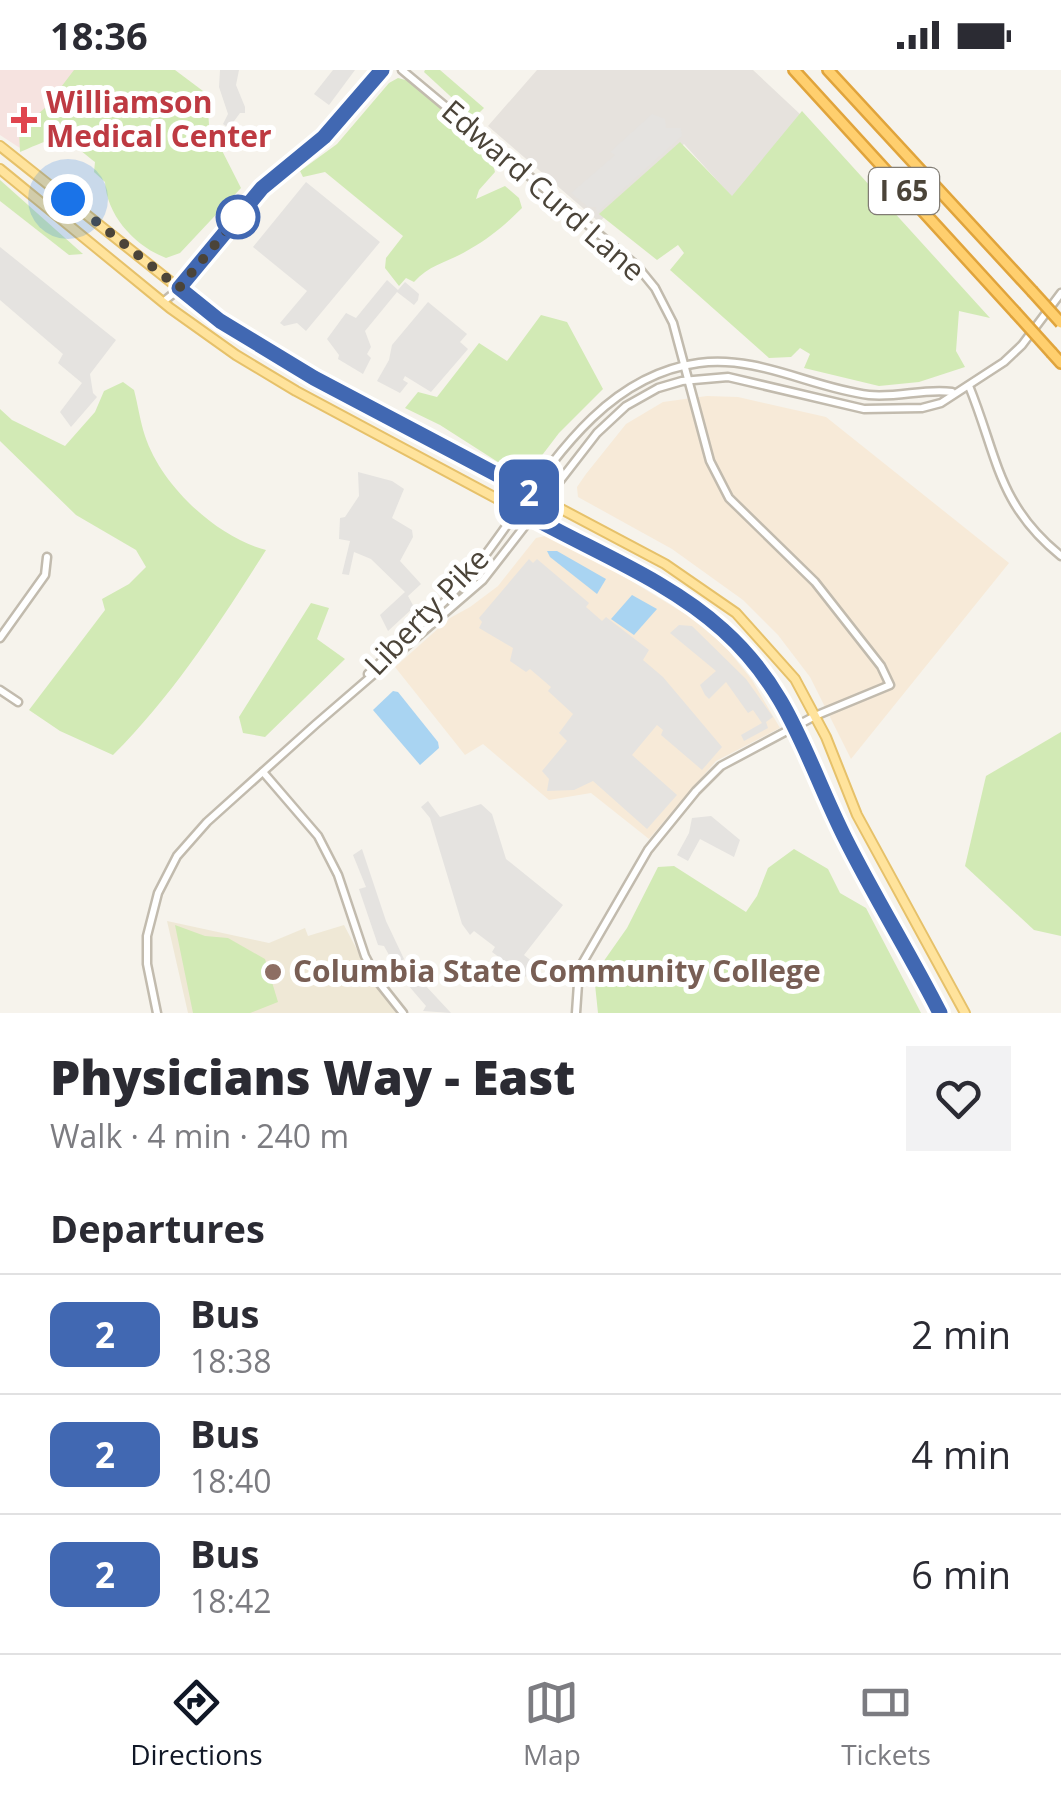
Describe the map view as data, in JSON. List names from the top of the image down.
{
  "streets": {
    "highway": ["I 65"],
    "street": ["Edward Curd Lane", "Liberty Pike"]
  },
  "crossings": [
    ["Edward Curd Lane", "Liberty Pike"]
  ],
  "places": {
    "health": ["Williamson Medical Center"],
    "other": ["Columbia State Community College"]
  },
  "lines": ["bus line 2"],
  "page": {
    "status": "18:36",
    "on_map": "2",
    "heading": [
      ["Physicians Way - East", "Walk · 4 min · 240 m"],
      "Departures"
    ],
    "list": [
      {
        "mark": "2",
        "name": "Bus",
        "note": "18:38",
        "value": "2 min"
      },
      {
        "mark": "2",
        "name": "Bus",
        "note": "18:40",
        "value": "4 min"
      },
      {
        "mark": "2",
        "name": "Bus",
        "note": "18:42",
        "value": "6 min"
      }
    ],
    "tabs": ["Directions", "Map", "Tickets"]
  }
}
